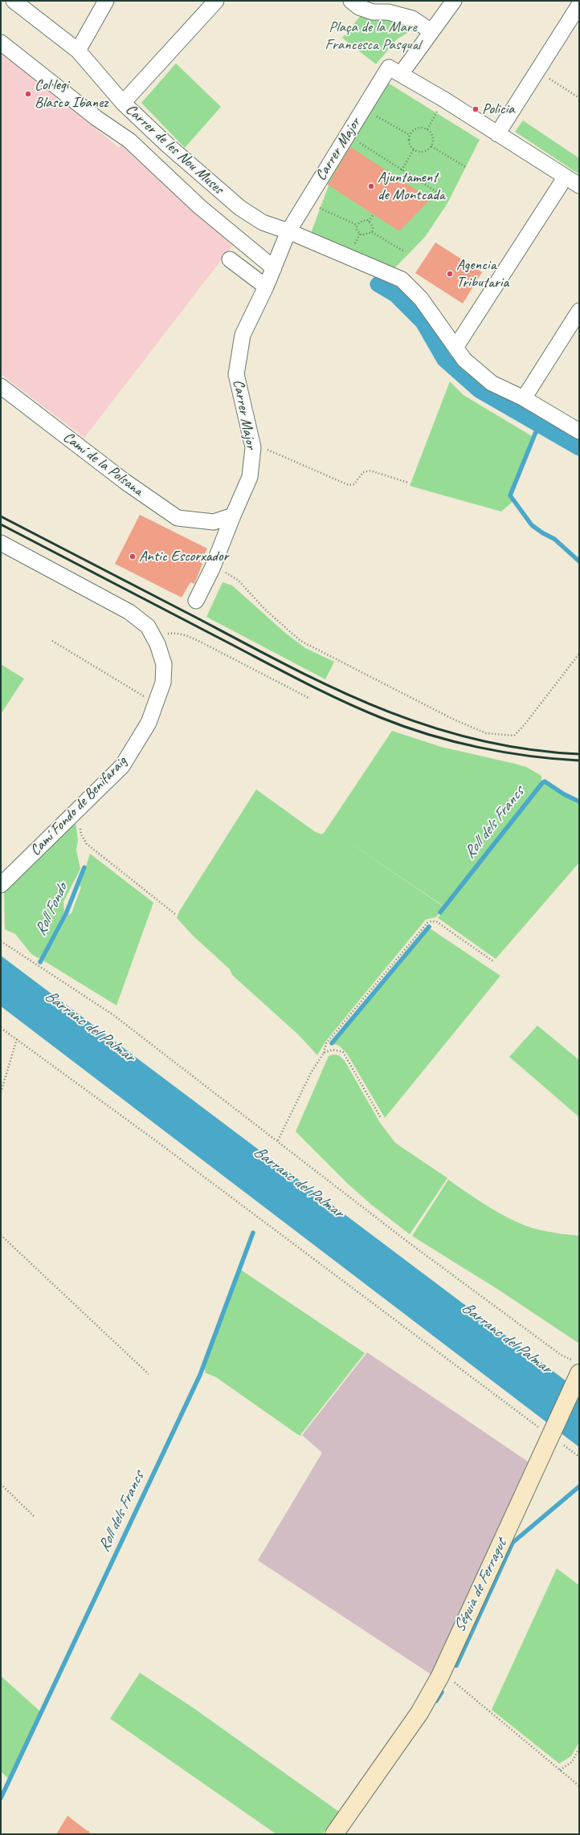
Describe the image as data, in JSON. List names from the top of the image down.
{
  "streets": {
    "street": [
      "Carrer de les Nou Muses",
      "Carrer Major",
      "Camí de la Polsana",
      "Camí Fondo de Benifaraig"
    ]
  },
  "crossings": [
    ["Carrer de les Nou Muses", "Carrer Major"],
    ["Carrer Major", "Camí de la Polsana"]
  ],
  "water": [
    "Roll dels Francs",
    "Roll Fondo",
    "Barranc del Palmar",
    "Séquia de Ferragut"
  ],
  "parks": ["Plaça de la Mare Francesca Pasqual"],
  "places": [
    "Col·legi Blasco Ibanez",
    "Policia",
    "Ajuntament de Montcada",
    "Agencia Tributaria",
    "Antic Escorxador"
  ]
}
